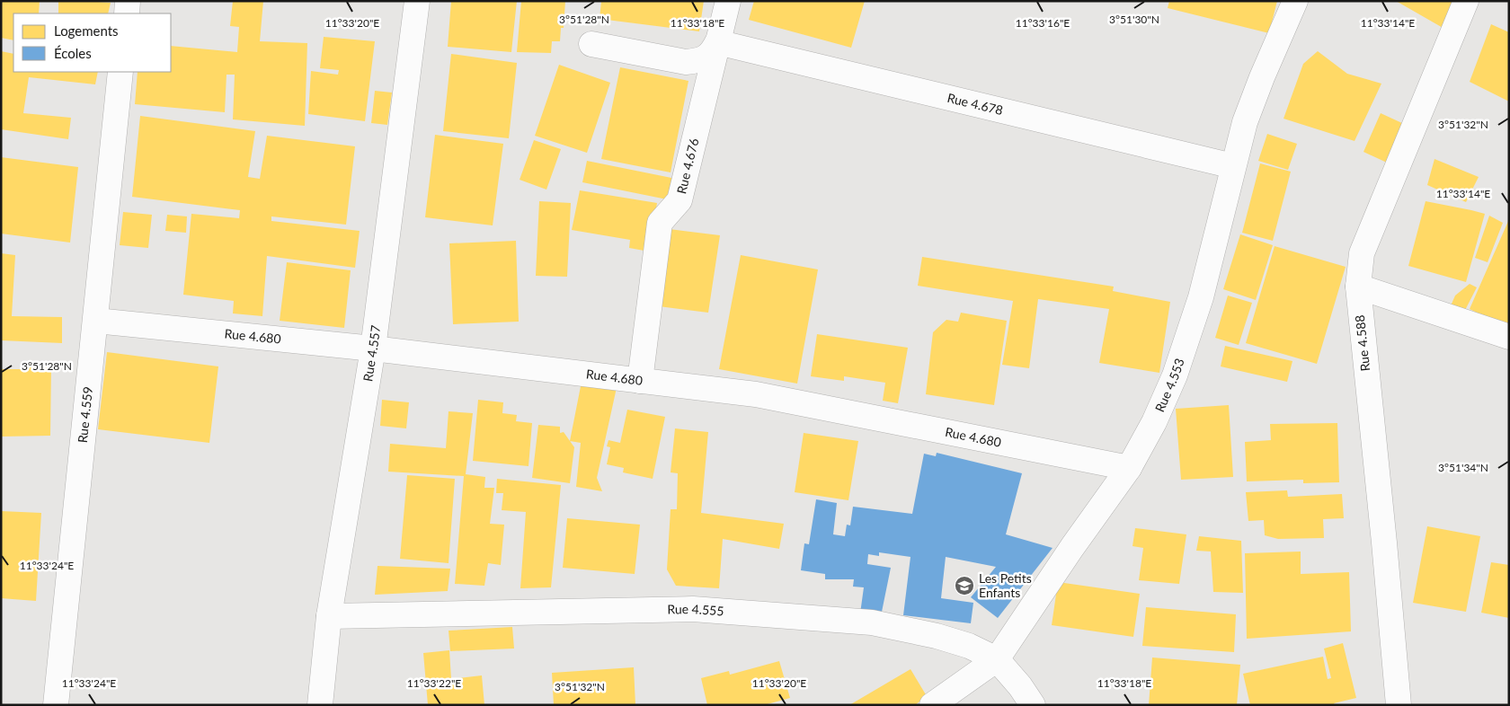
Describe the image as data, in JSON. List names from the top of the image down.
{
  "streets": {
    "street": [
      "Rue 4.678",
      "Rue 4.676",
      "Rue 4.680",
      "Rue 4.588",
      "Rue 4.557",
      "Rue 4.553",
      "Rue 4.559",
      "Rue 4.555"
    ]
  },
  "crossings": [
    ["Rue 4.678", "Rue 4.676"],
    ["Rue 4.678", "Rue 4.553"],
    ["Rue 4.676", "Rue 4.680"],
    ["Rue 4.680", "Rue 4.557"],
    ["Rue 4.680", "Rue 4.553"],
    ["Rue 4.680", "Rue 4.559"],
    ["Rue 4.557", "Rue 4.555"],
    ["Rue 4.553", "Rue 4.555"]
  ],
  "places": {
    "school or university": ["Les Petits Enfants"]
  },
  "legend": ["Logements", "Écoles"],
  "coordinates": [
    "3°51'28\"N",
    "3°51'30\"N",
    "11°33'20\"E",
    "11°33'18\"E",
    "11°33'16\"E",
    "11°33'14\"E",
    "3°51'32\"N",
    "3°51'34\"N",
    "11°33'24\"E",
    "11°33'22\"E"
  ]
}
